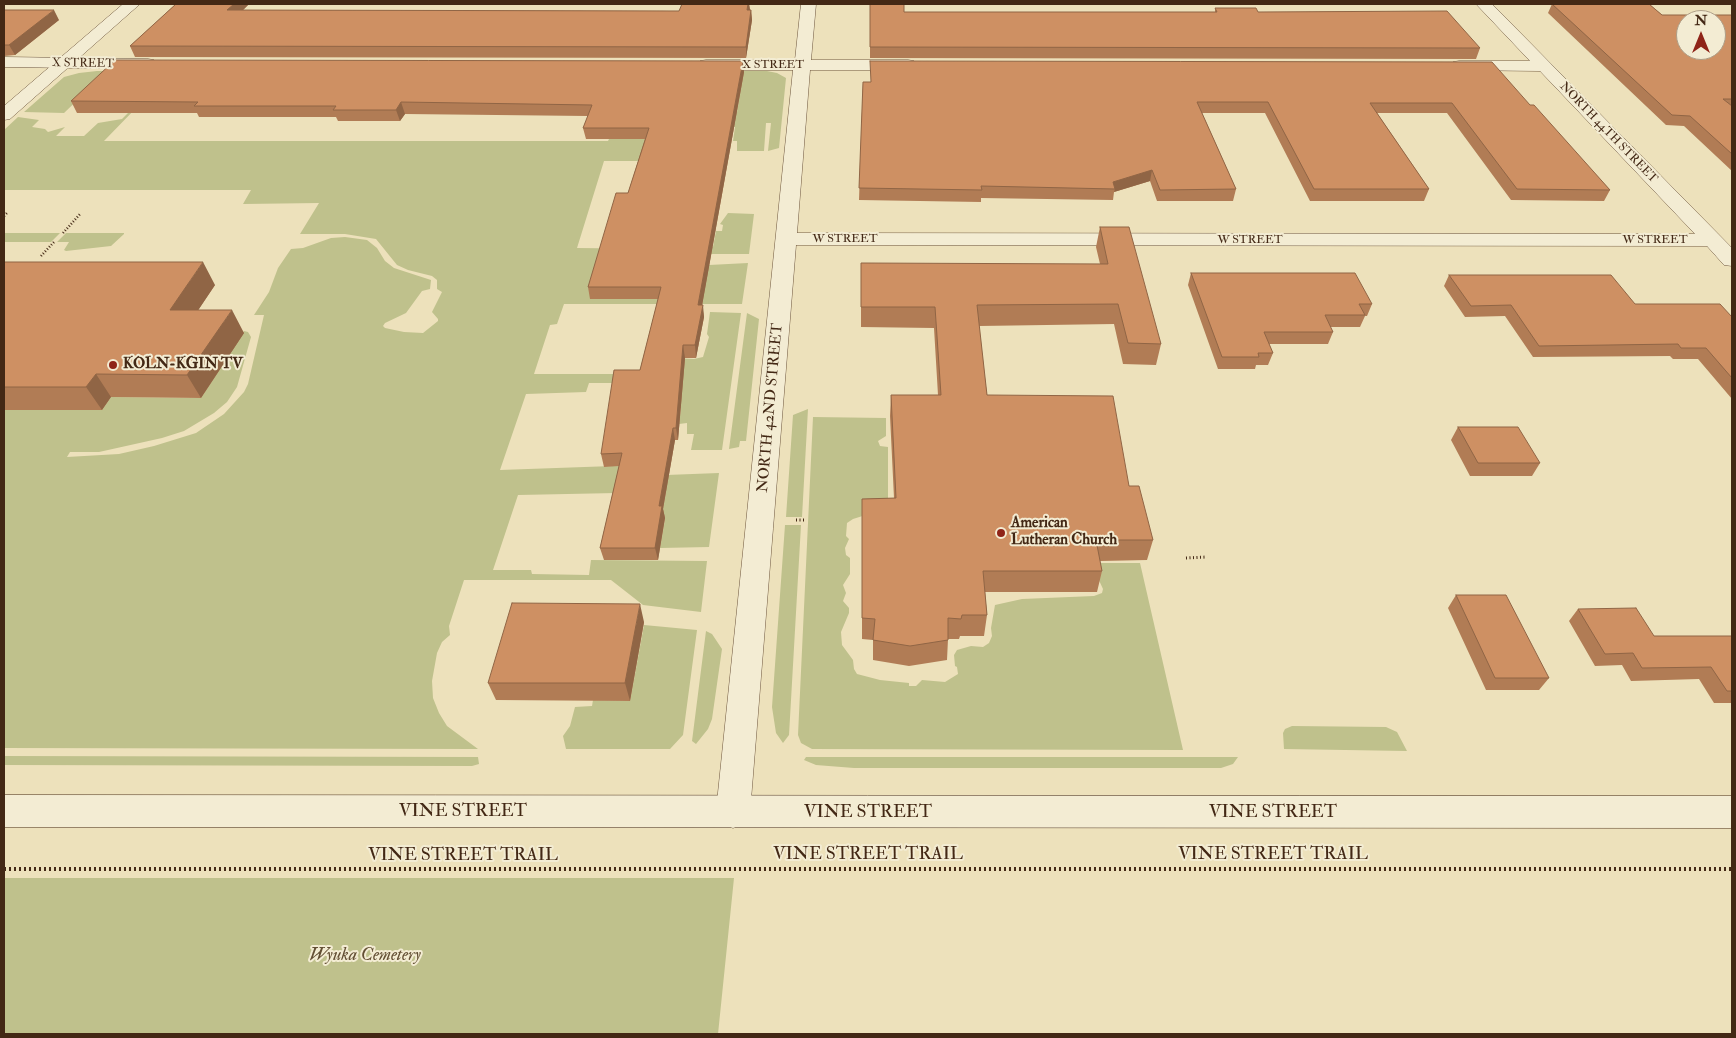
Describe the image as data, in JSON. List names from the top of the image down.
{
  "streets": {
    "street": [
      "X STREET",
      "NORTH 44TH STREET",
      "W STREET",
      "NORTH 42ND STREET",
      "VINE STREET"
    ],
    "path": ["VINE STREET TRAIL"]
  },
  "crossings": [
    ["X STREET", "NORTH 42ND STREET"],
    ["NORTH 44TH STREET", "W STREET"],
    ["W STREET", "NORTH 42ND STREET"],
    ["NORTH 42ND STREET", "VINE STREET"]
  ],
  "parks": ["Wyuka Cemetery"],
  "places": ["KOLN-KGIN TV", "American Lutheran Church"],
  "north": "top"
}
